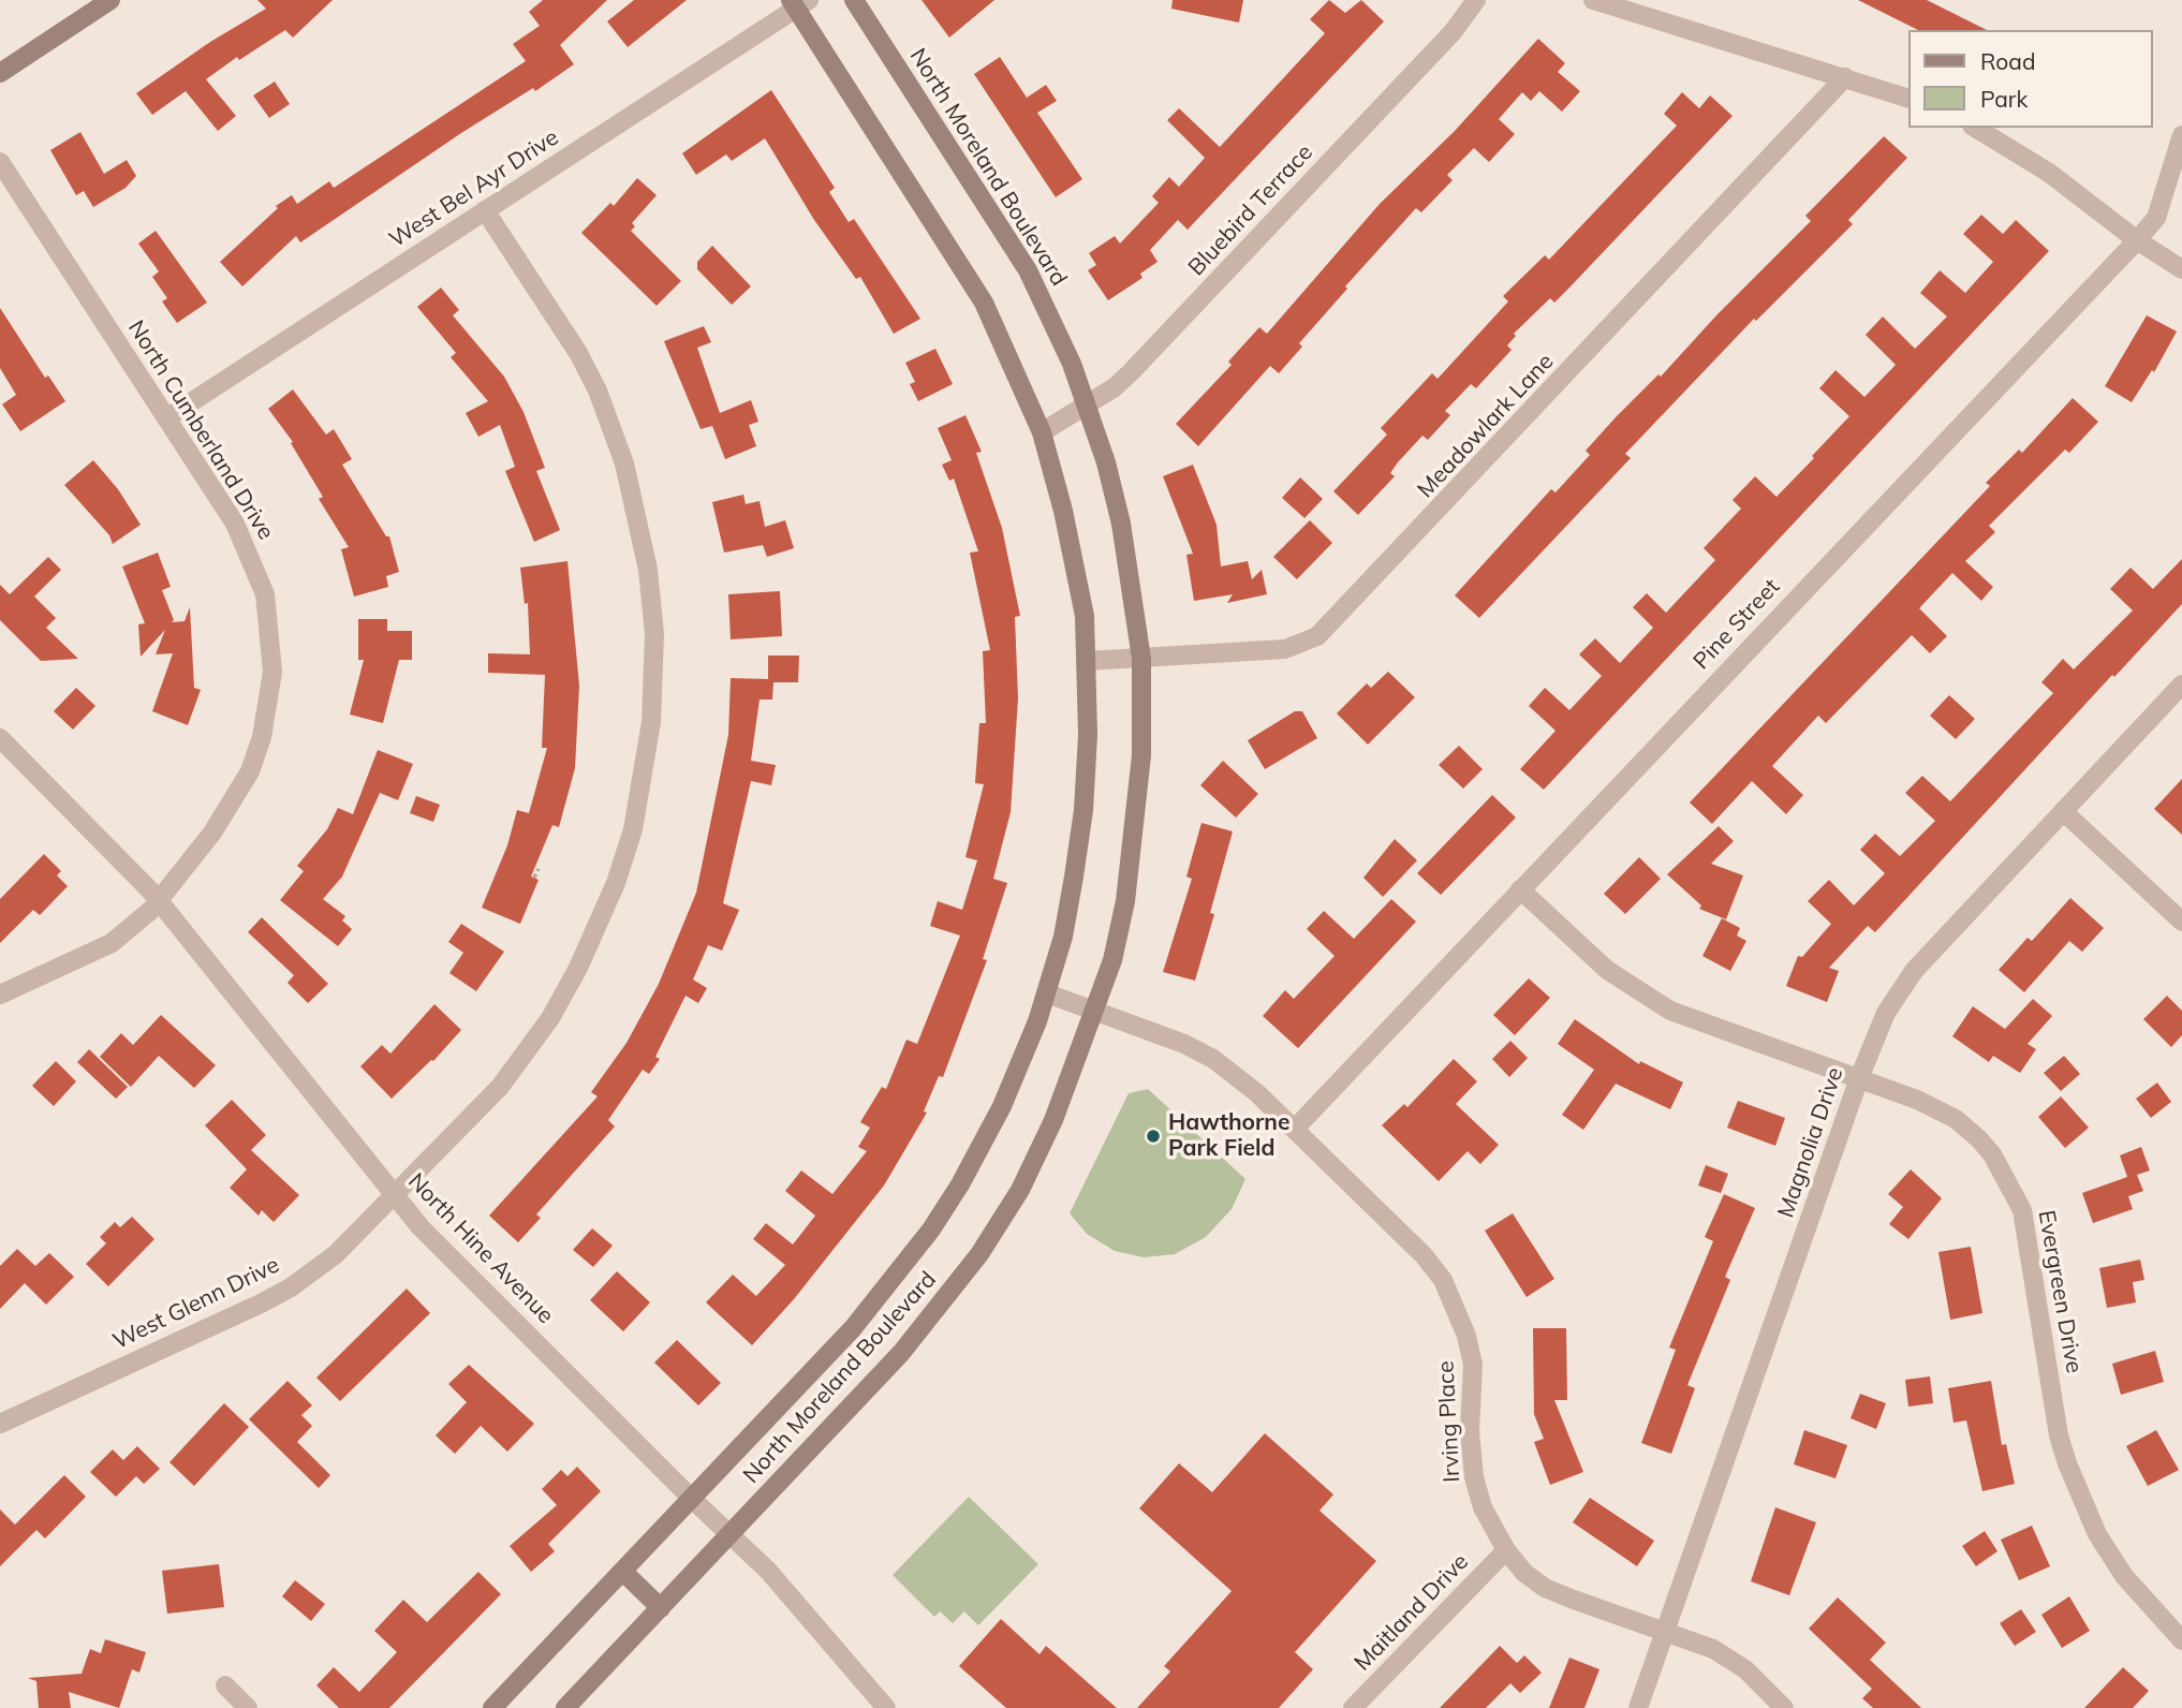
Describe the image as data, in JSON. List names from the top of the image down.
{
  "streets": {
    "street": [
      "North Moreland Boulevard",
      "West Bel Ayr Drive",
      "Bluebird Terrace",
      "Meadowlark Lane",
      "North Cumberland Drive",
      "Pine Street",
      "Magnolia Drive",
      "North Hine Avenue",
      "Evergreen Drive",
      "West Glenn Drive",
      "Irving Place",
      "Maitland Drive"
    ]
  },
  "crossings": [
    ["North Moreland Boulevard", "West Bel Ayr Drive"],
    ["North Moreland Boulevard", "Bluebird Terrace"],
    ["North Moreland Boulevard", "Meadowlark Lane"],
    ["North Moreland Boulevard", "North Hine Avenue"],
    ["North Moreland Boulevard", "Irving Place"],
    ["West Bel Ayr Drive", "North Cumberland Drive"],
    ["West Bel Ayr Drive", "West Glenn Drive"],
    ["North Cumberland Drive", "North Hine Avenue"],
    ["Pine Street", "Evergreen Drive"],
    ["Pine Street", "Irving Place"],
    ["Magnolia Drive", "Evergreen Drive"],
    ["Magnolia Drive", "Irving Place"],
    ["North Hine Avenue", "West Glenn Drive"],
    ["Irving Place", "Maitland Drive"]
  ],
  "places": ["Hawthorne Park Field"],
  "legend": ["Road", "Park"]
}
